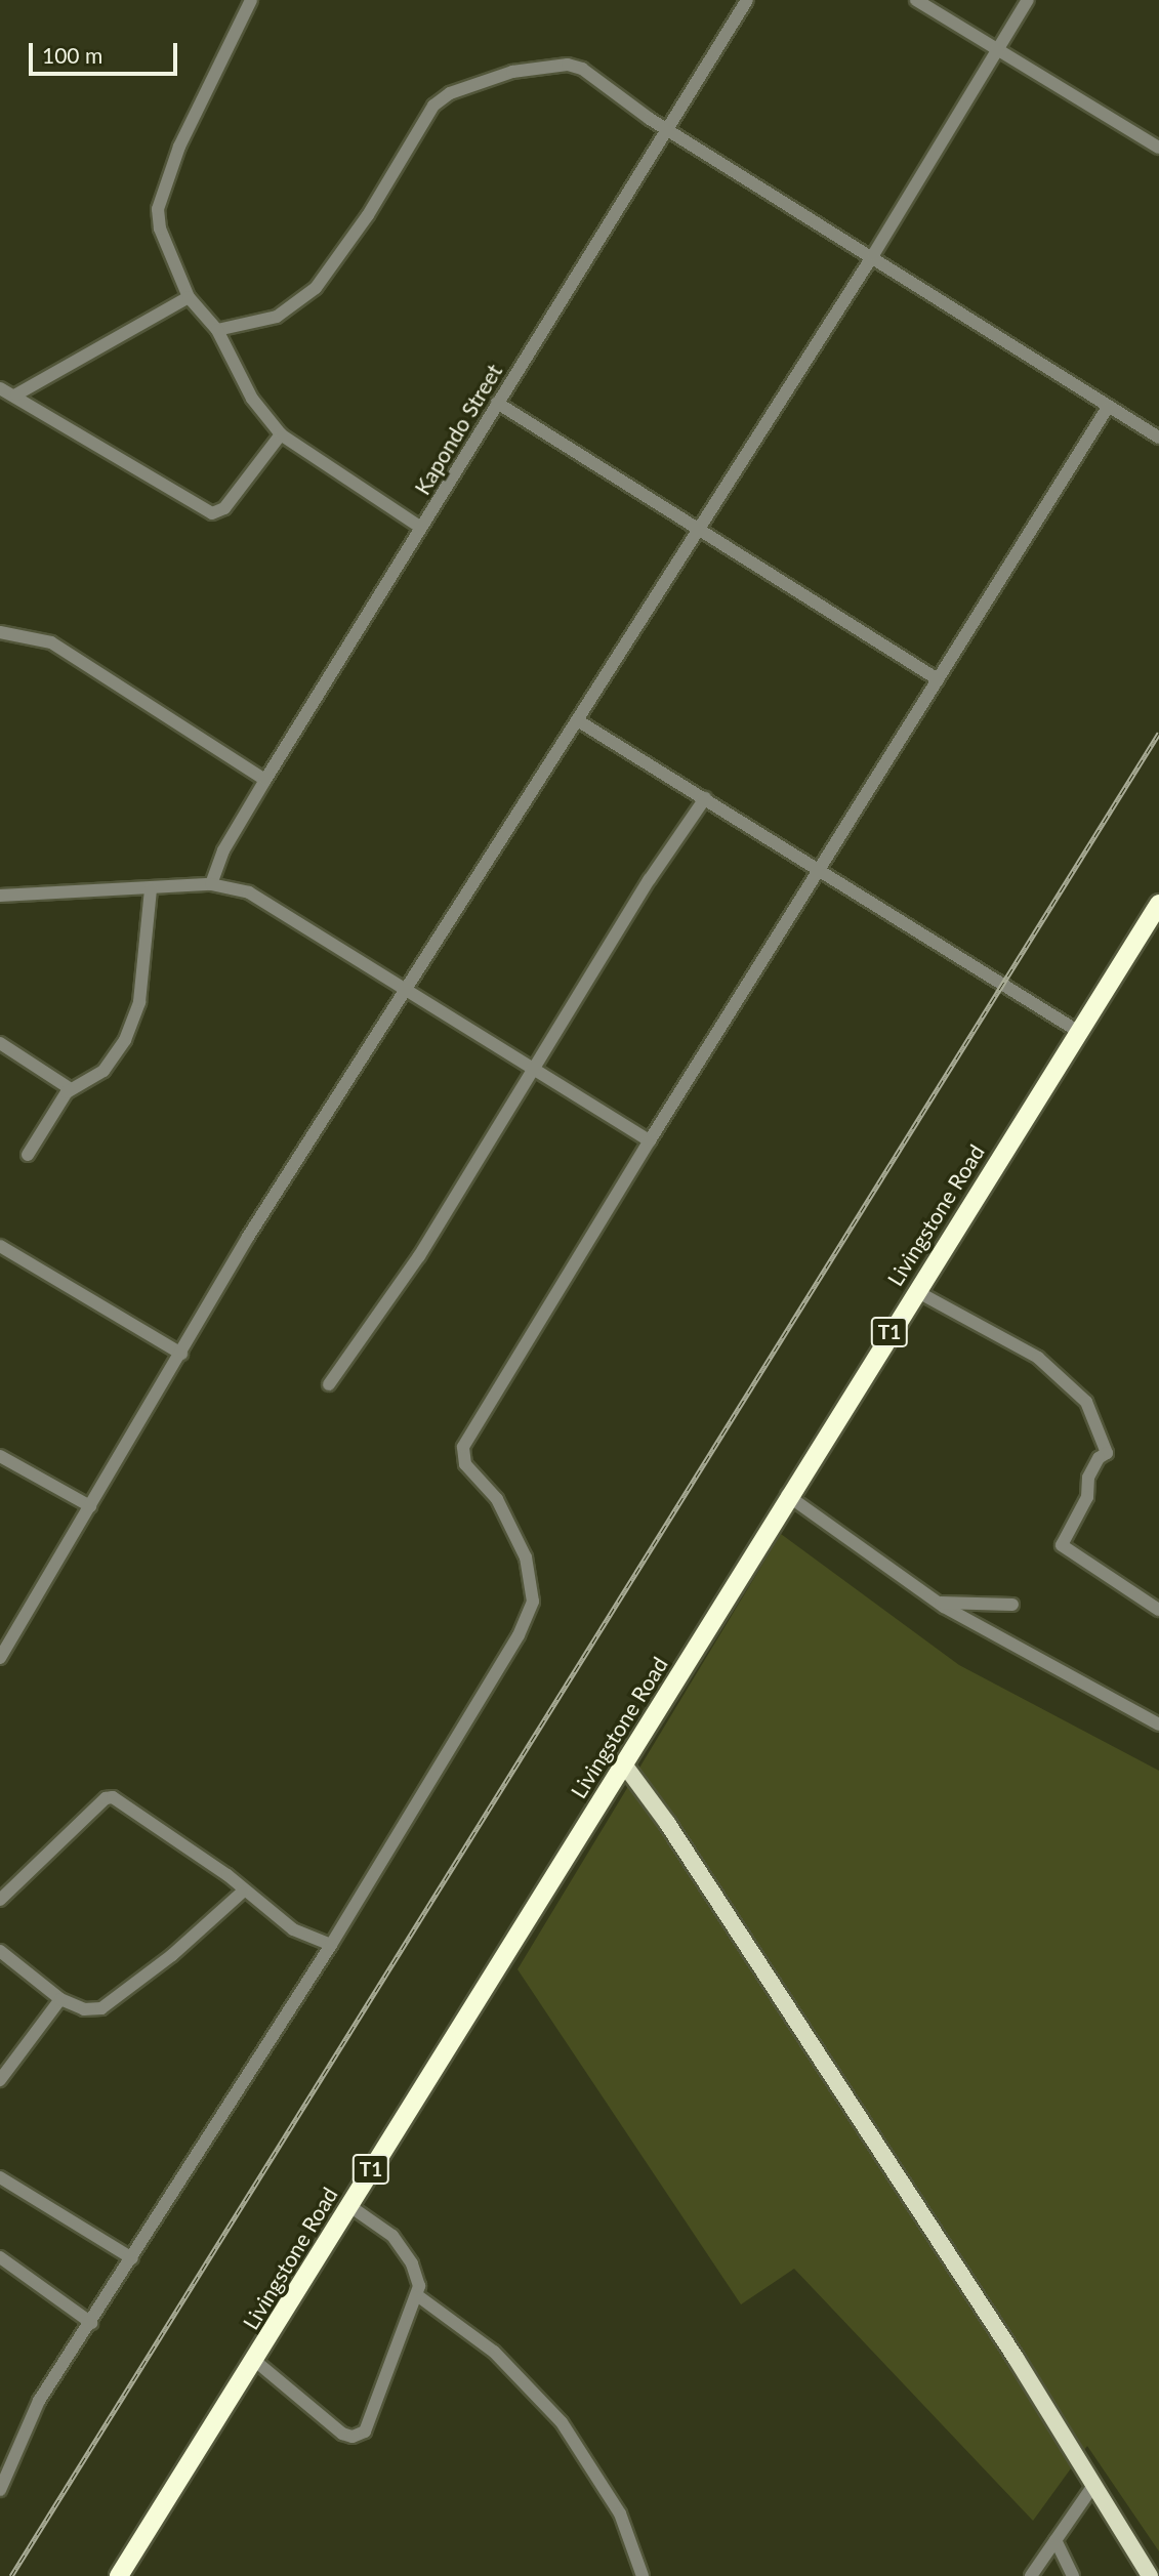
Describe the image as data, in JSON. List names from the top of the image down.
{
  "streets": {
    "highway": ["Livingstone Road", "T1"],
    "street": ["Kapondo Street"]
  },
  "scale_bar": "100 m"
}
